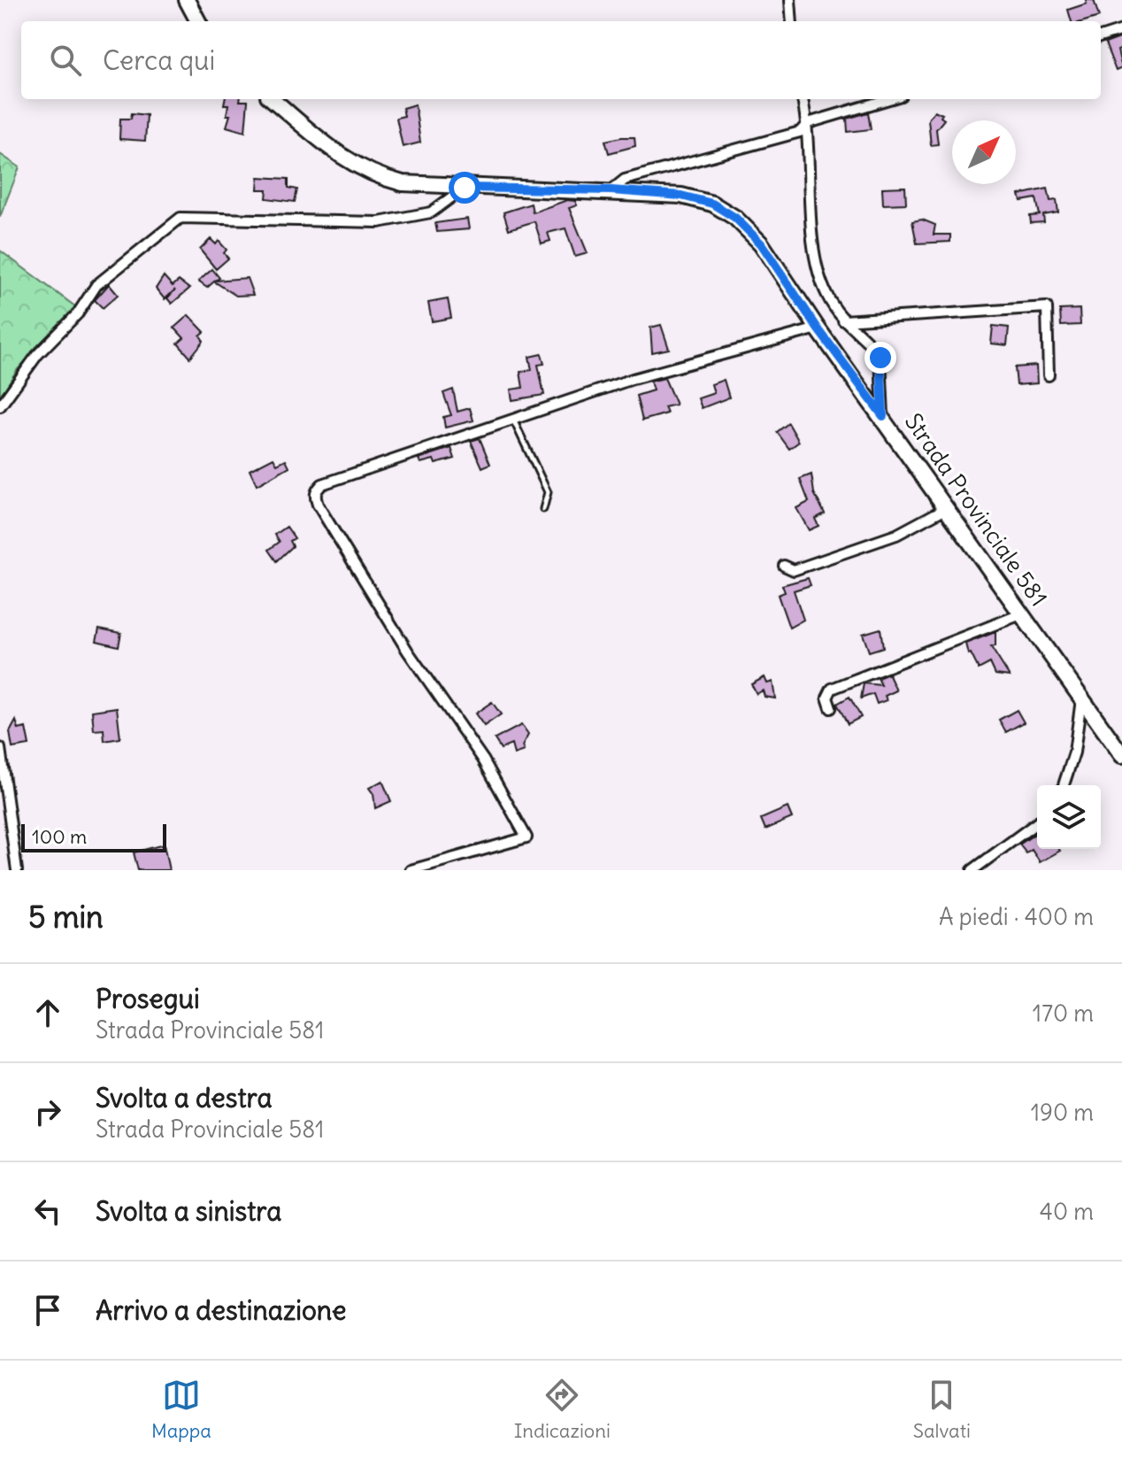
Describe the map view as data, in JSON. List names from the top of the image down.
{
  "streets": {
    "main road": ["Strada Provinciale 581"]
  },
  "scale_bar": "100 m",
  "north": "top right",
  "page": {
    "search": "Cerca qui",
    "scale": "100 m",
    "heading": ["5 min", "A piedi · 400 m"],
    "list": [
      ["Prosegui", "Strada Provinciale 581", "170 m"],
      ["Svolta a destra", "Strada Provinciale 581", "190 m"],
      ["Svolta a sinistra", "40 m"],
      "Arrivo a destinazione"
    ],
    "nav": ["Mappa", "Indicazioni", "Salvati"]
  }
}
